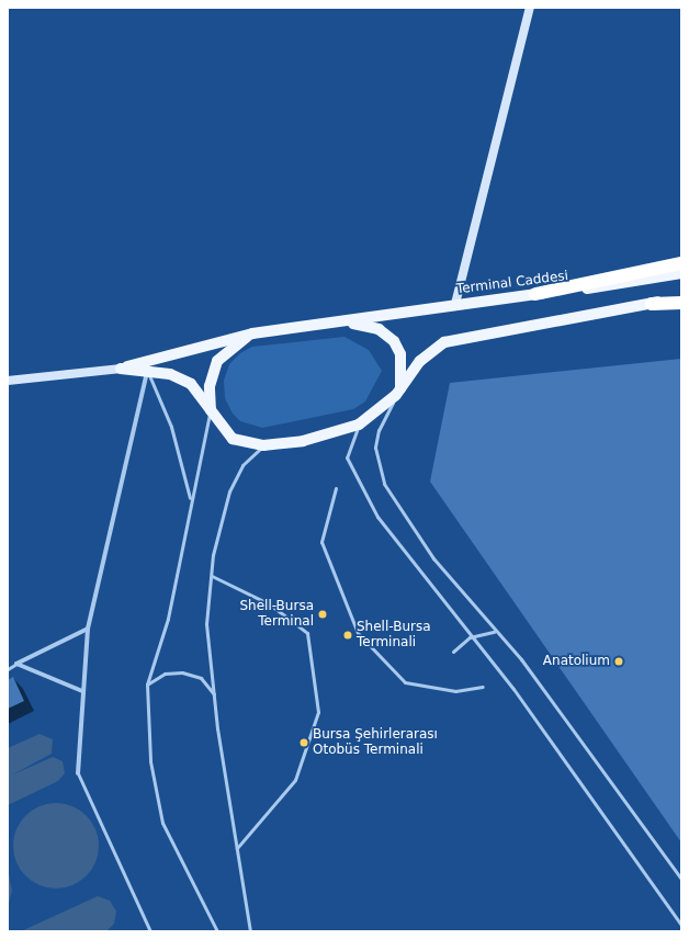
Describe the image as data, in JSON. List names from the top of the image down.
{
  "streets": {
    "main road": ["Terminal Caddesi"]
  },
  "places": [
    "Shell-Bursa Terminal",
    "Shell-Bursa Terminali",
    "Anatolium",
    "Bursa Şehirlerarası Otobüs Terminali"
  ]
}
